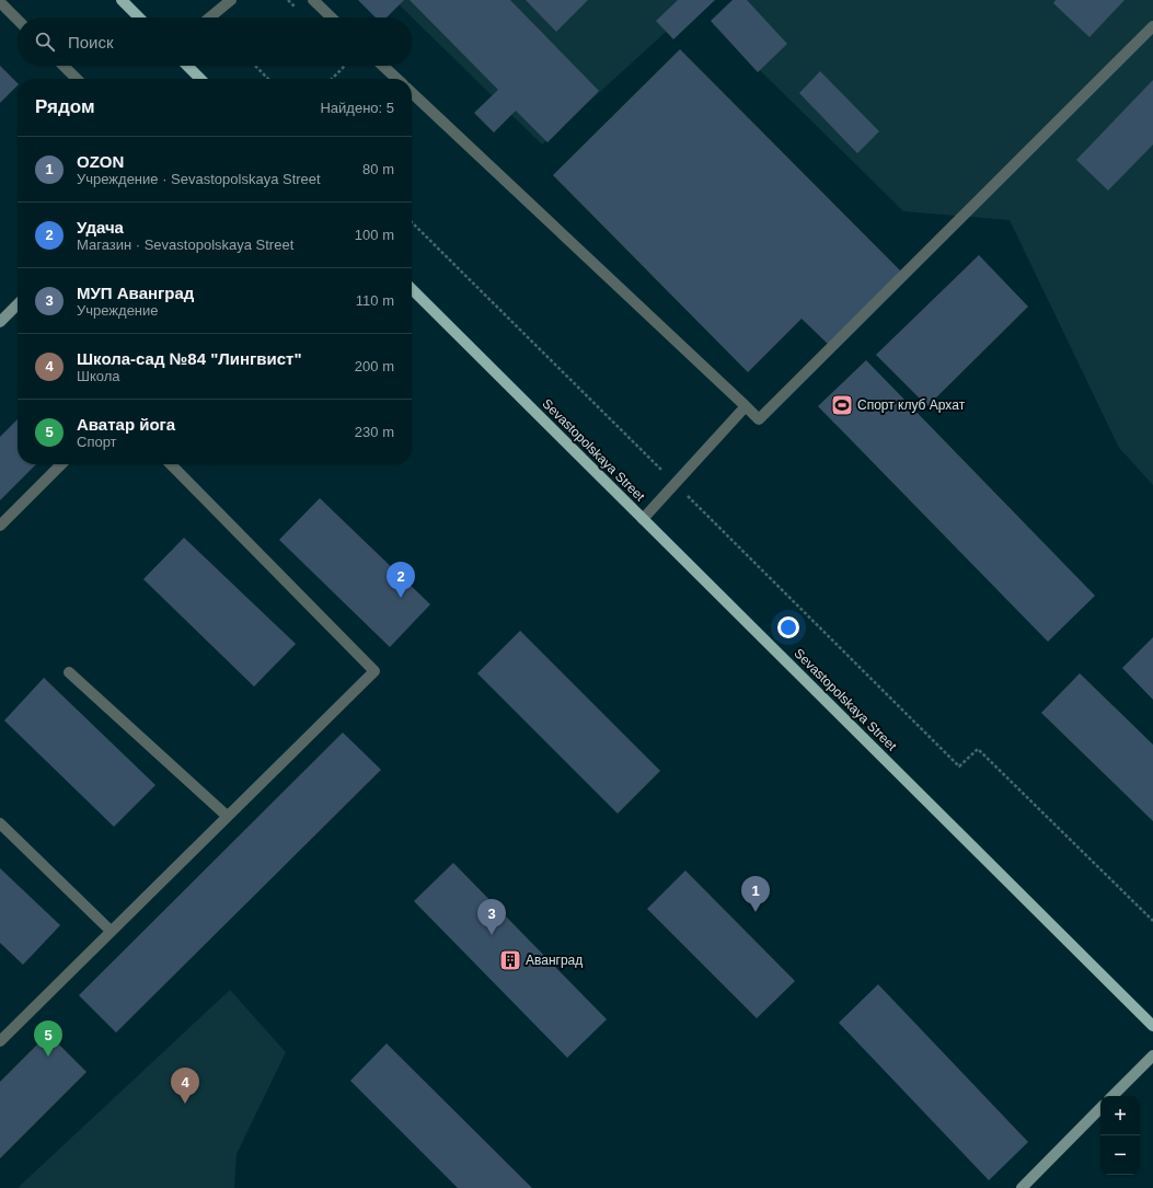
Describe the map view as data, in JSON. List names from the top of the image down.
{
  "streets": {
    "main road": ["Sevastopolskaya Street"]
  },
  "places": {
    "sports": ["Спорт клуб Архат"],
    "building": ["Аванград"]
  },
  "page": {
    "search": "Поиск",
    "heading": ["Рядом", "Найдено: 5"],
    "list": [
      {
        "mark": "1",
        "name": "OZON",
        "note": "Учреждение · Sevastopolskaya Street",
        "value": "80 m"
      },
      {
        "mark": "2",
        "name": "Удача",
        "note": "Магазин · Sevastopolskaya Street",
        "value": "100 m"
      },
      {
        "mark": "3",
        "name": "МУП Аванград",
        "note": "Учреждение",
        "value": "110 m"
      },
      {
        "mark": "4",
        "name": "Школа-сад №84 \"Лингвист\"",
        "note": "Школа",
        "value": "200 m"
      },
      {
        "mark": "5",
        "name": "Аватар йога",
        "note": "Спорт",
        "value": "230 m"
      }
    ],
    "pins": [
      "2",
      "1",
      "3",
      "5",
      "4"
    ],
    "map_buttons": ["+", "−"]
  }
}
